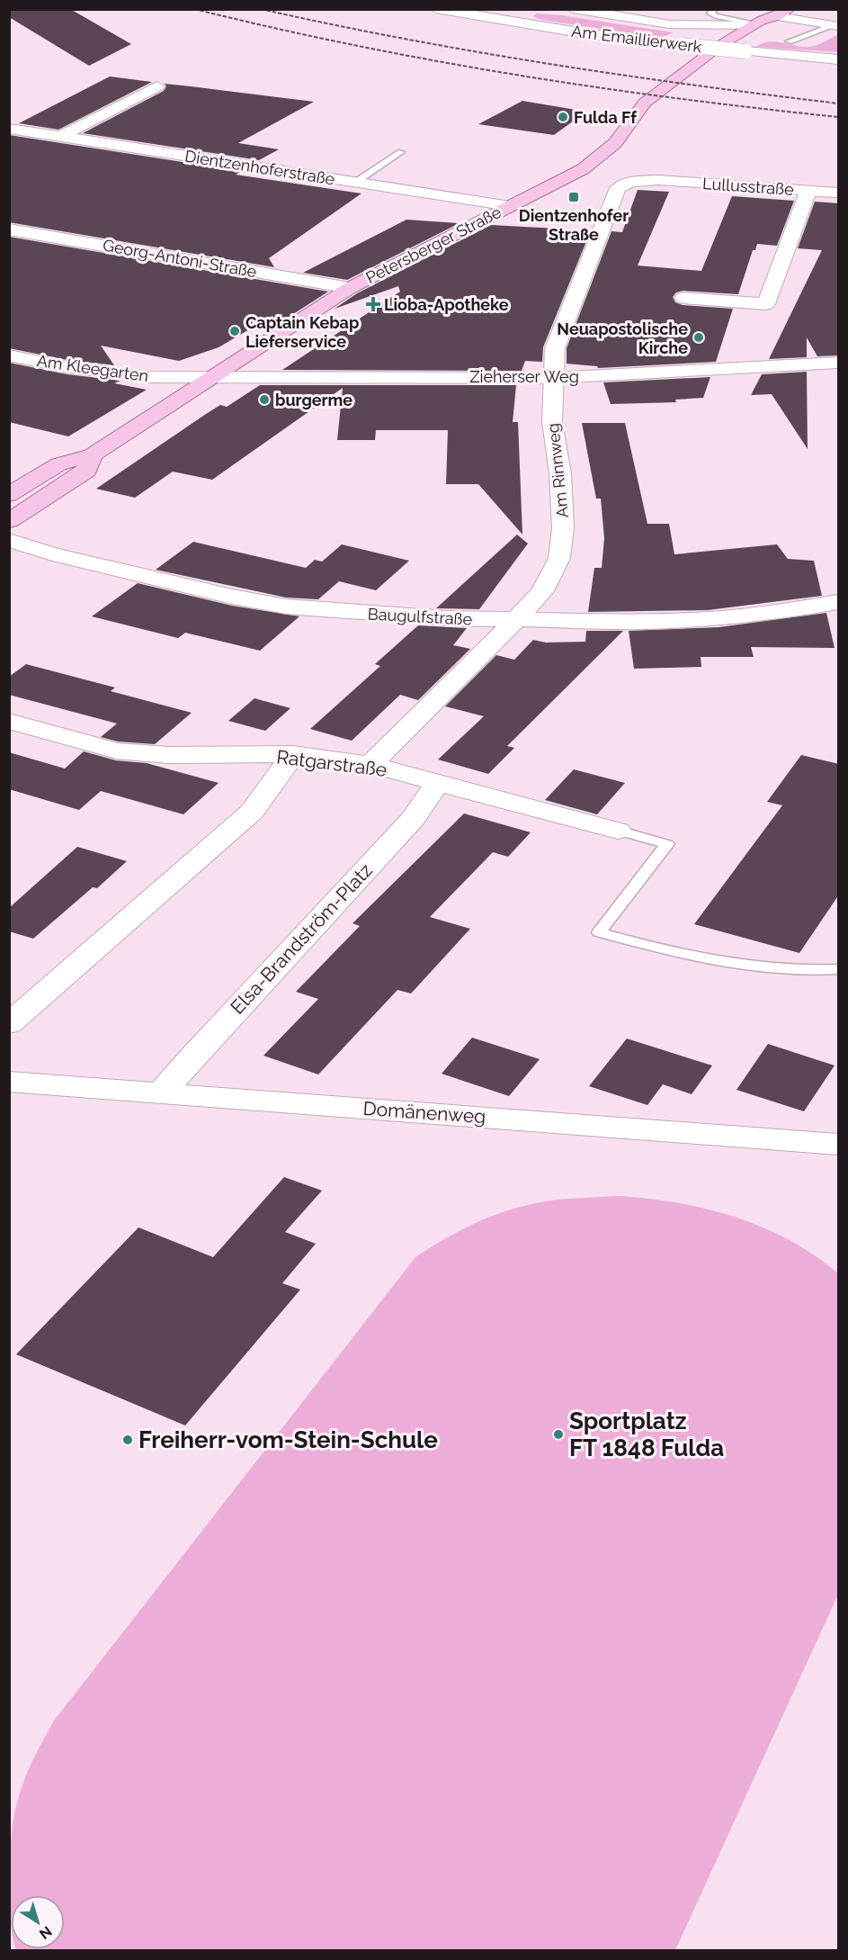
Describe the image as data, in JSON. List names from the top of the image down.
{
  "streets": {
    "main road": ["Petersberger Straße"],
    "street": [
      "Am Emaillierwerk",
      "Dientzenhoferstraße",
      "Lullusstraße",
      "Georg-Antoni-Straße",
      "Am Kleegarten",
      "Zieherser Weg",
      "Am Rinnweg",
      "Baugulfstraße",
      "Ratgarstraße",
      "Elsa-Brandström-Platz",
      "Domänenweg"
    ]
  },
  "crossings": [
    ["Dientzenhoferstraße", "Petersberger Straße"],
    ["Lullusstraße", "Am Rinnweg"],
    ["Petersberger Straße", "Georg-Antoni-Straße"],
    ["Petersberger Straße", "Am Kleegarten"],
    ["Petersberger Straße", "Zieherser Weg"],
    ["Am Kleegarten", "Zieherser Weg"],
    ["Zieherser Weg", "Am Rinnweg"],
    ["Am Rinnweg", "Baugulfstraße"],
    ["Am Rinnweg", "Ratgarstraße"],
    ["Ratgarstraße", "Elsa-Brandström-Platz"],
    ["Elsa-Brandström-Platz", "Domänenweg"]
  ],
  "places": {
    "other": [
      "Fulda Ff",
      "Captain Kebap Lieferservice",
      "Neuapostolische Kirche",
      "burgerme",
      "Sportplatz FT 1848 Fulda",
      "Freiherr-vom-Stein-Schule"
    ],
    "transit": ["Dientzenhofer Straße"],
    "health": ["Lioba-Apotheke"]
  },
  "north": "bottom right"
}
